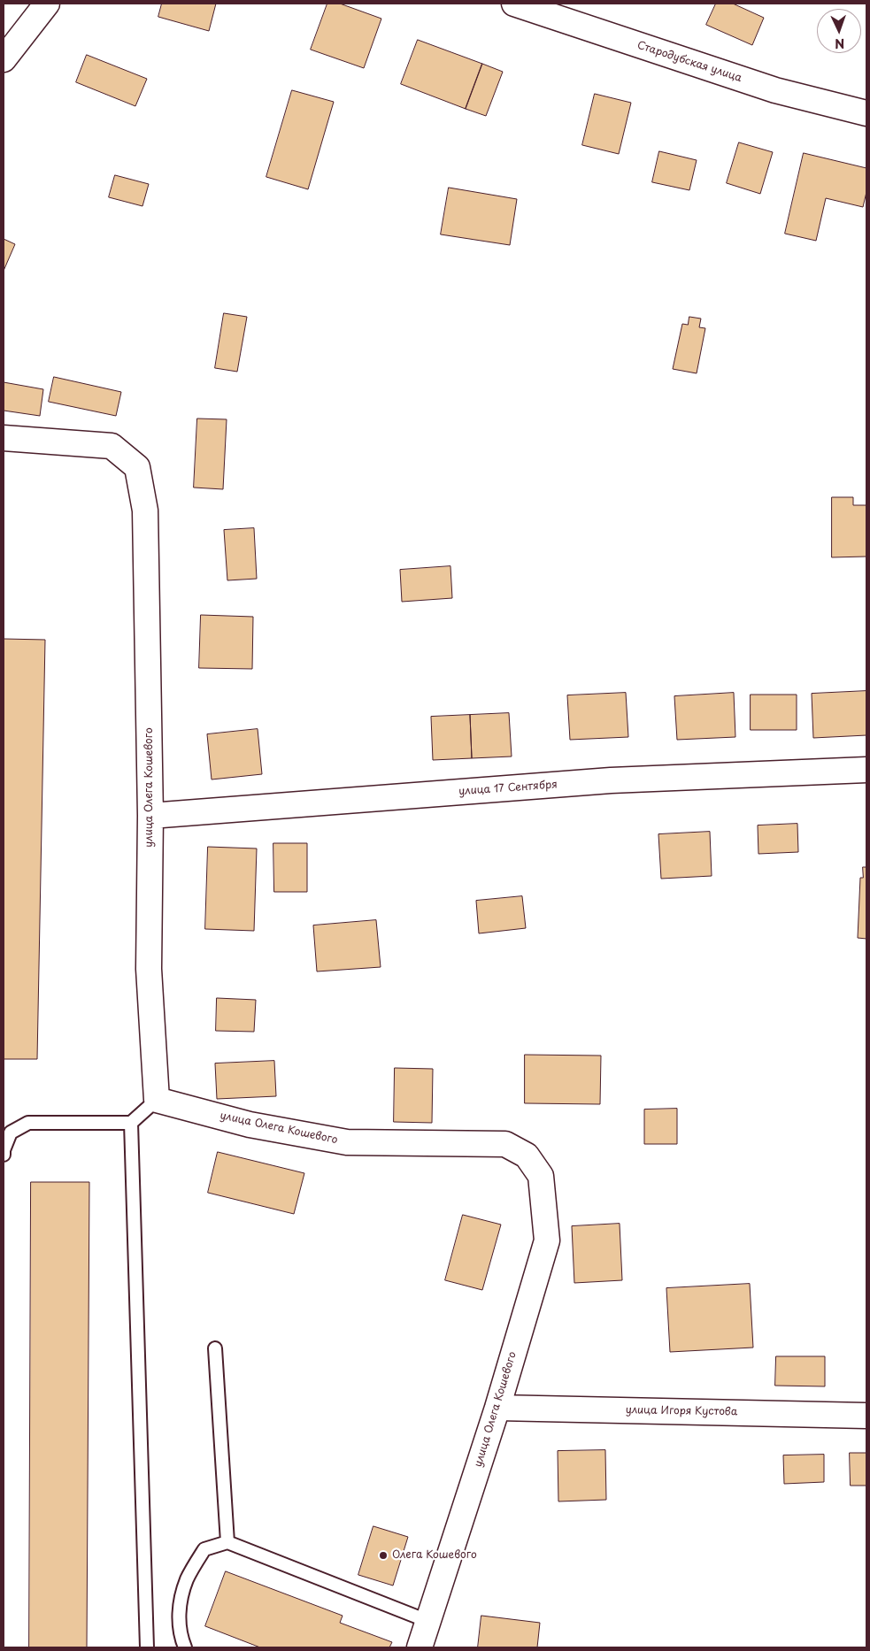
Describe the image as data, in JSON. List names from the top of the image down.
{
  "streets": {
    "street": [
      "Стародубская улица",
      "улица Олега Кошевого",
      "улица 17 Сентября",
      "улица Игоря Кустова"
    ]
  },
  "crossings": [
    ["улица Олега Кошевого", "улица 17 Сентября"],
    ["улица Олега Кошевого", "улица Игоря Кустова"]
  ],
  "places": ["Олега Кошевого"],
  "north": "bottom"
}
